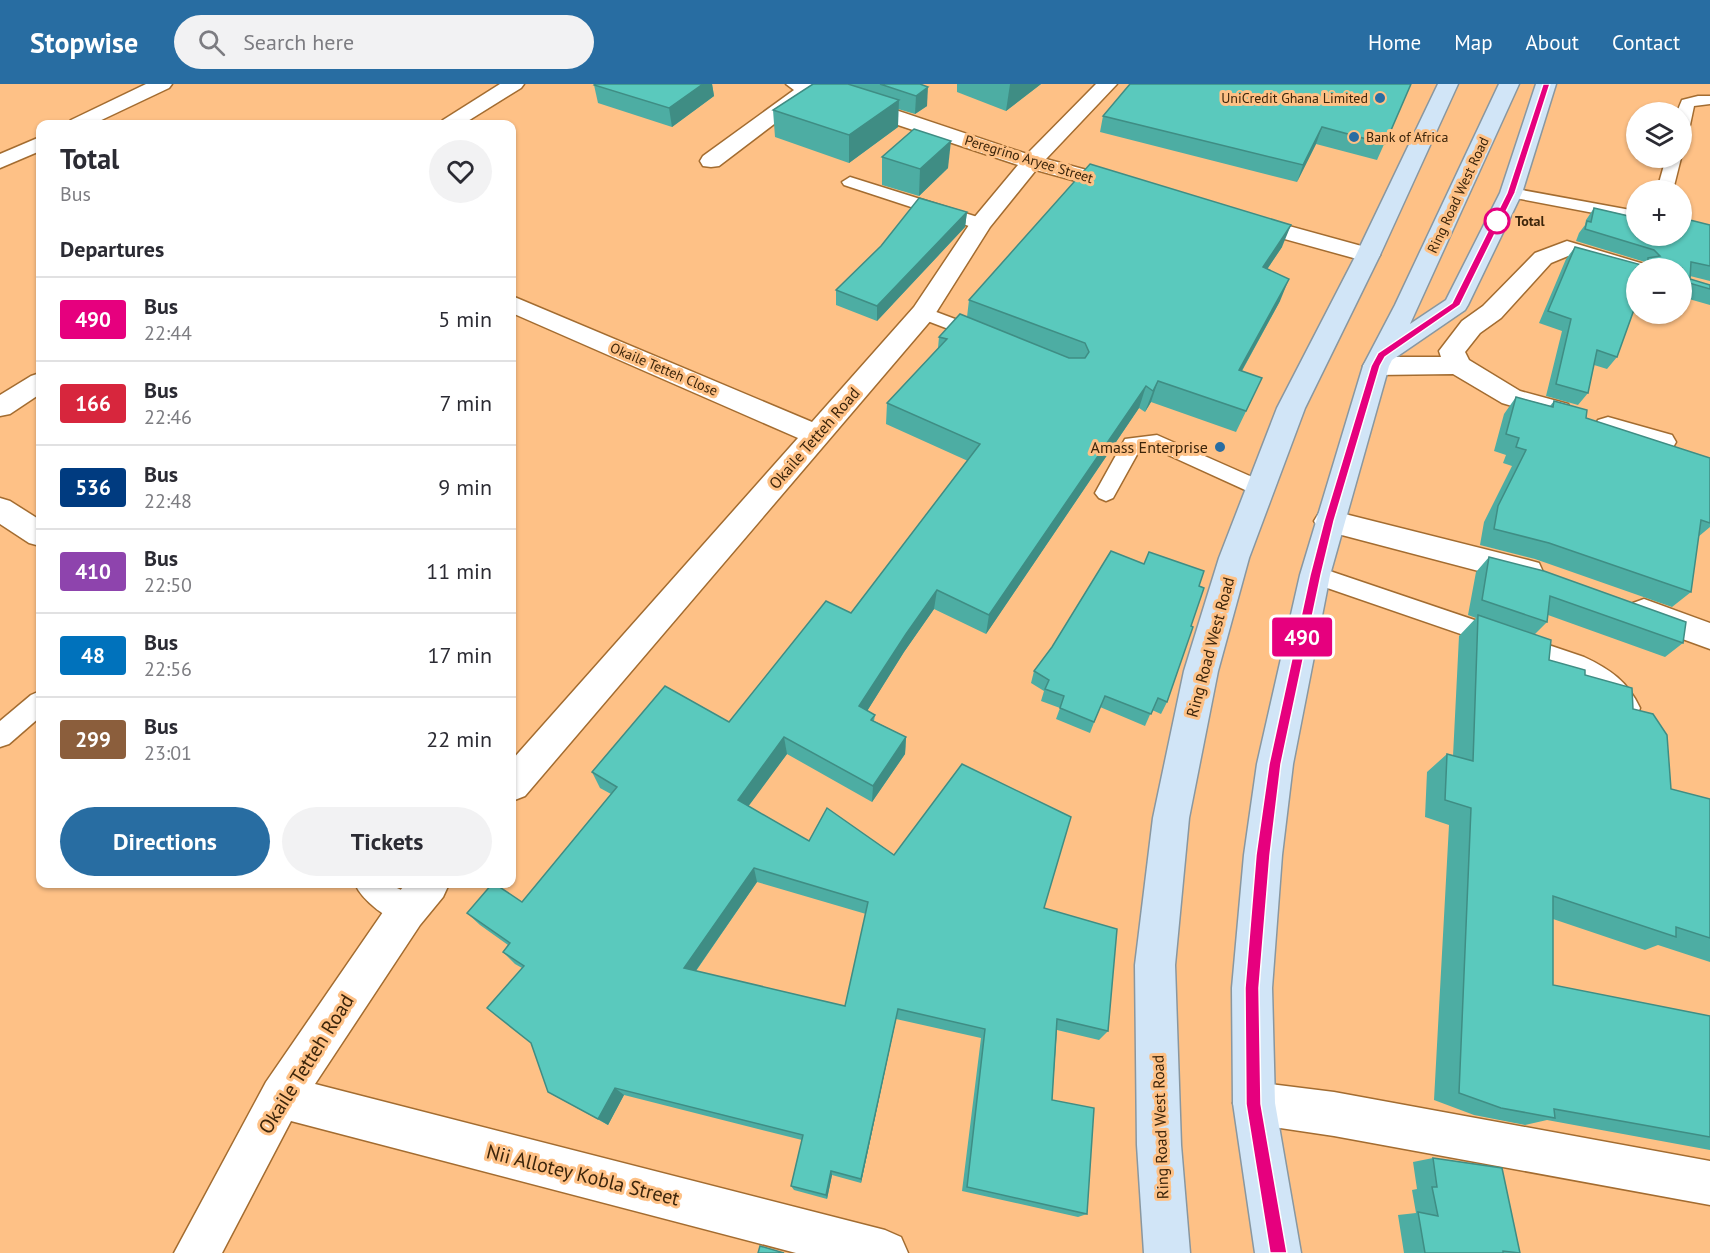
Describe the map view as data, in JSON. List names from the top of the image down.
{
  "streets": {
    "main road": ["Ring Road West Road"],
    "street": [
      "Peregrino Aryee Street",
      "Okaile Tetteh Close",
      "Okaile Tetteh Road",
      "Nii Allotey Kobla Street"
    ]
  },
  "crossings": [
    ["Peregrino Aryee Street", "Okaile Tetteh Road"],
    ["Okaile Tetteh Close", "Okaile Tetteh Road"],
    ["Okaile Tetteh Road", "Nii Allotey Kobla Street"]
  ],
  "places": [
    "UniCredit Ghana Limited",
    "Bank of Africa",
    "Total",
    "Amass Enterprise"
  ],
  "lines": ["bus line 490"],
  "page": {
    "header": "Stopwise",
    "search": "Search here",
    "nav": [
      "Home",
      "Map",
      "About",
      "Contact"
    ],
    "on_map": "490",
    "map_buttons": ["+", "−"],
    "heading": [
      ["Total", "Bus"],
      "Departures"
    ],
    "list": [
      {
        "mark": "490",
        "name": "Bus",
        "note": "22:44",
        "value": "5 min"
      },
      {
        "mark": "166",
        "name": "Bus",
        "note": "22:46",
        "value": "7 min"
      },
      {
        "mark": "536",
        "name": "Bus",
        "note": "22:48",
        "value": "9 min"
      },
      {
        "mark": "410",
        "name": "Bus",
        "note": "22:50",
        "value": "11 min"
      },
      {
        "mark": "48",
        "name": "Bus",
        "note": "22:56",
        "value": "17 min"
      },
      {
        "mark": "299",
        "name": "Bus",
        "note": "23:01",
        "value": "22 min"
      }
    ],
    "buttons": ["Directions", "Tickets"]
  }
}
